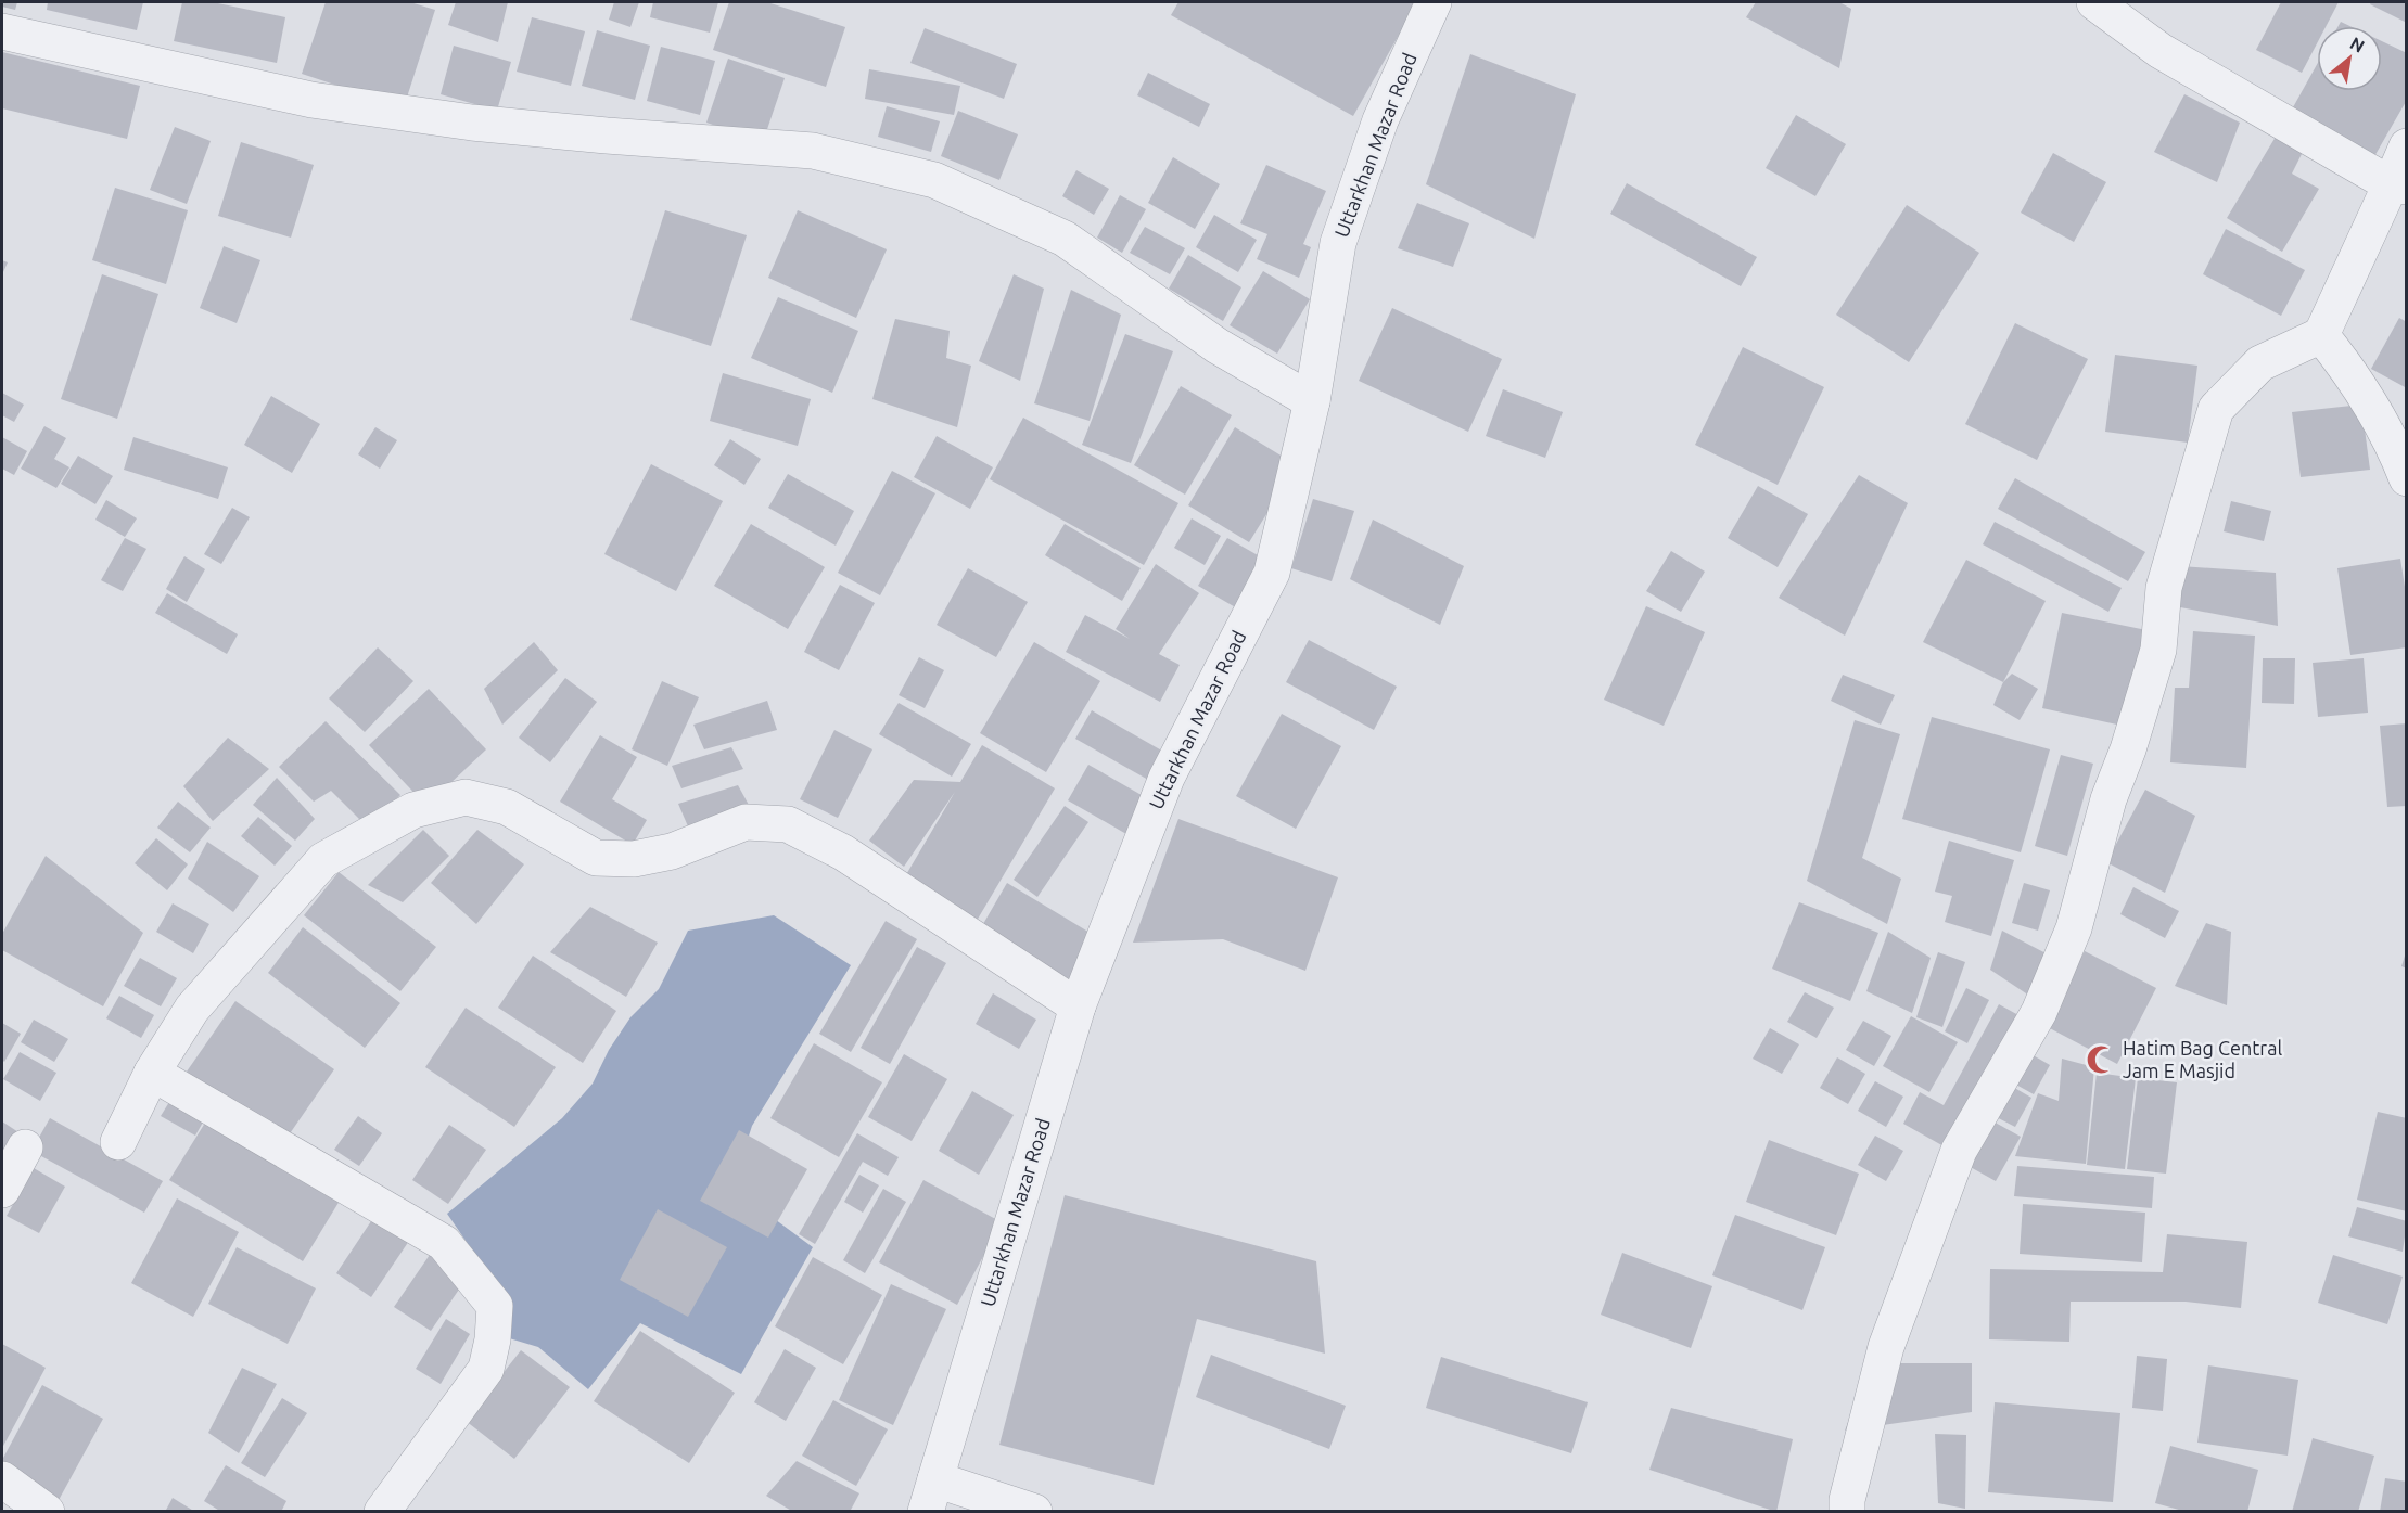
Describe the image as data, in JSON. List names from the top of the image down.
{
  "streets": {
    "street": ["Uttarkhan Mazar Road"]
  },
  "places": {
    "mosque": ["Hatim Bag Central Jam E Masjid"]
  },
  "north": "top right"
}
